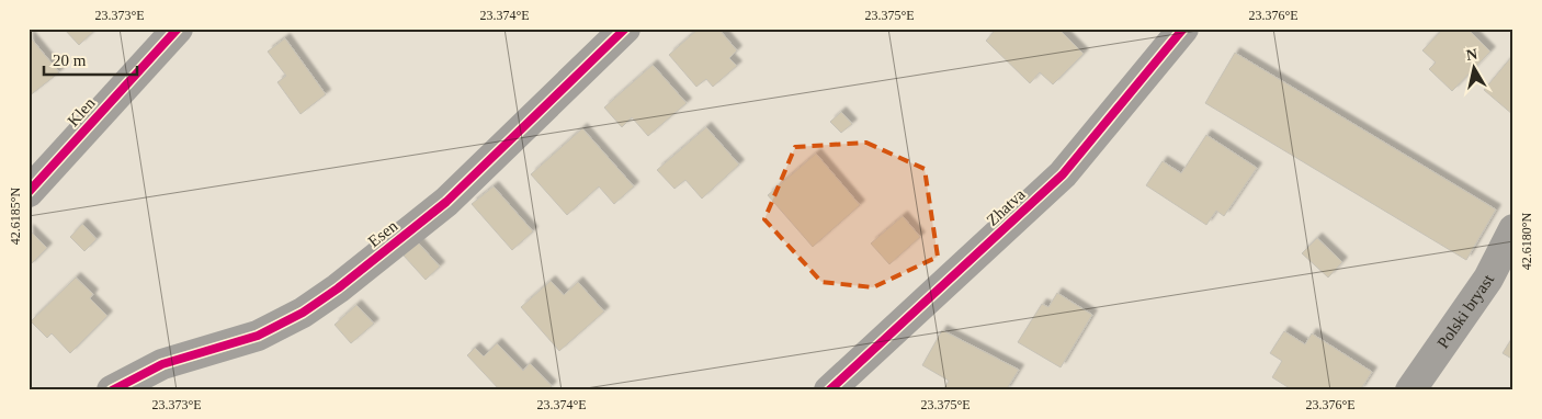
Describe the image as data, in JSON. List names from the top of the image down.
{
  "streets": {
    "street": [
      "Klen",
      "Zhatva",
      "Esen",
      "Polski bryast"
    ]
  },
  "scale_bar": "20 m",
  "north": "top",
  "coordinates": [
    "23.373°E",
    "23.374°E",
    "23.375°E",
    "23.376°E",
    "42.6185°N",
    "42.6180°N"
  ]
}
